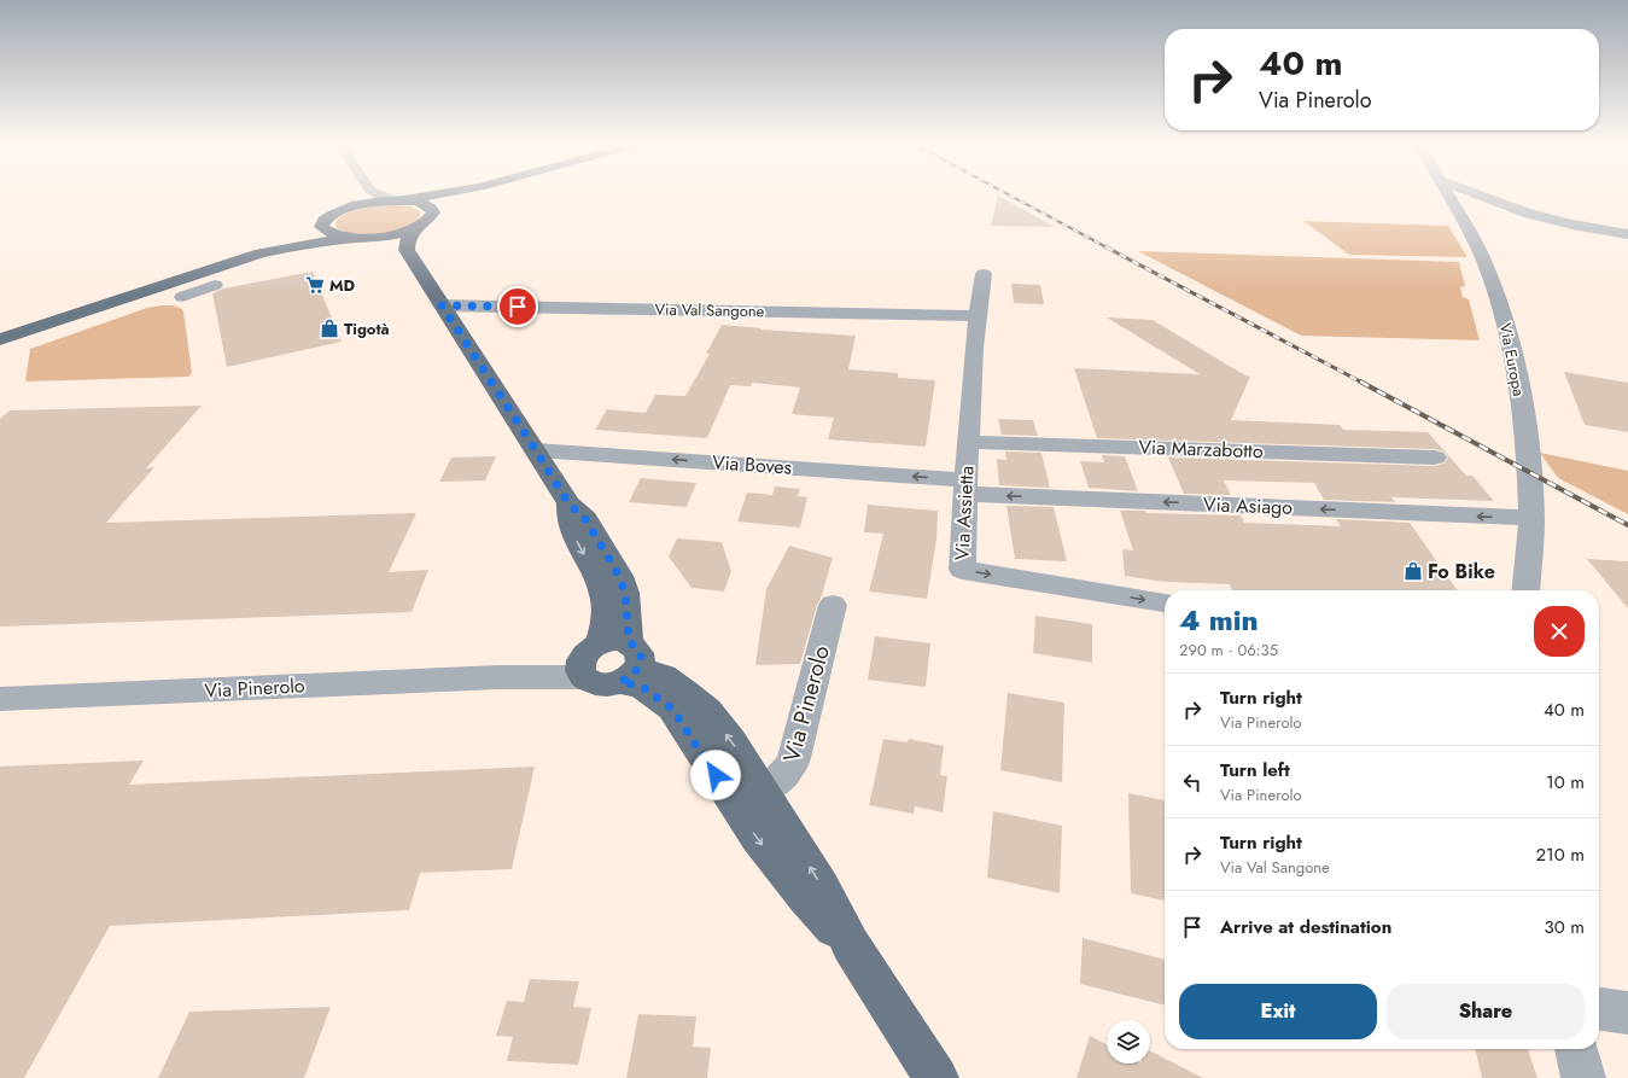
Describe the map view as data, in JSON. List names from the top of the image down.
{
  "streets": {
    "main road": ["Via Pinerolo"],
    "street": [
      "Via Val Sangone",
      "Via Europa",
      "Via Marzabotto",
      "Via Boves",
      "Via Asiago",
      "Via Assietta"
    ]
  },
  "crossings": [
    ["Via Val Sangone", "Via Assietta"],
    ["Via Europa", "Via Asiago"],
    ["Via Marzabotto", "Via Assietta"],
    ["Via Boves", "Via Asiago"],
    ["Via Boves", "Via Assietta"],
    ["Via Asiago", "Via Assietta"]
  ],
  "one_way": ["Via Boves", "Via Asiago"],
  "places": {
    "supermarket": ["MD"],
    "shop": ["Tigotà", "Fo Bike"]
  },
  "page": {
    "turn": ["40 m", "Via Pinerolo"],
    "heading": ["4 min", "290 m · 06:35"],
    "list": [
      {
        "name": "Turn right",
        "note": "Via Pinerolo",
        "value": "40 m"
      },
      {
        "name": "Turn left",
        "note": "Via Pinerolo",
        "value": "10 m"
      },
      {
        "name": "Turn right",
        "note": "Via Val Sangone",
        "value": "210 m"
      },
      {
        "name": "Arrive at destination",
        "value": "30 m"
      }
    ],
    "buttons": ["Exit", "Share"]
  }
}
